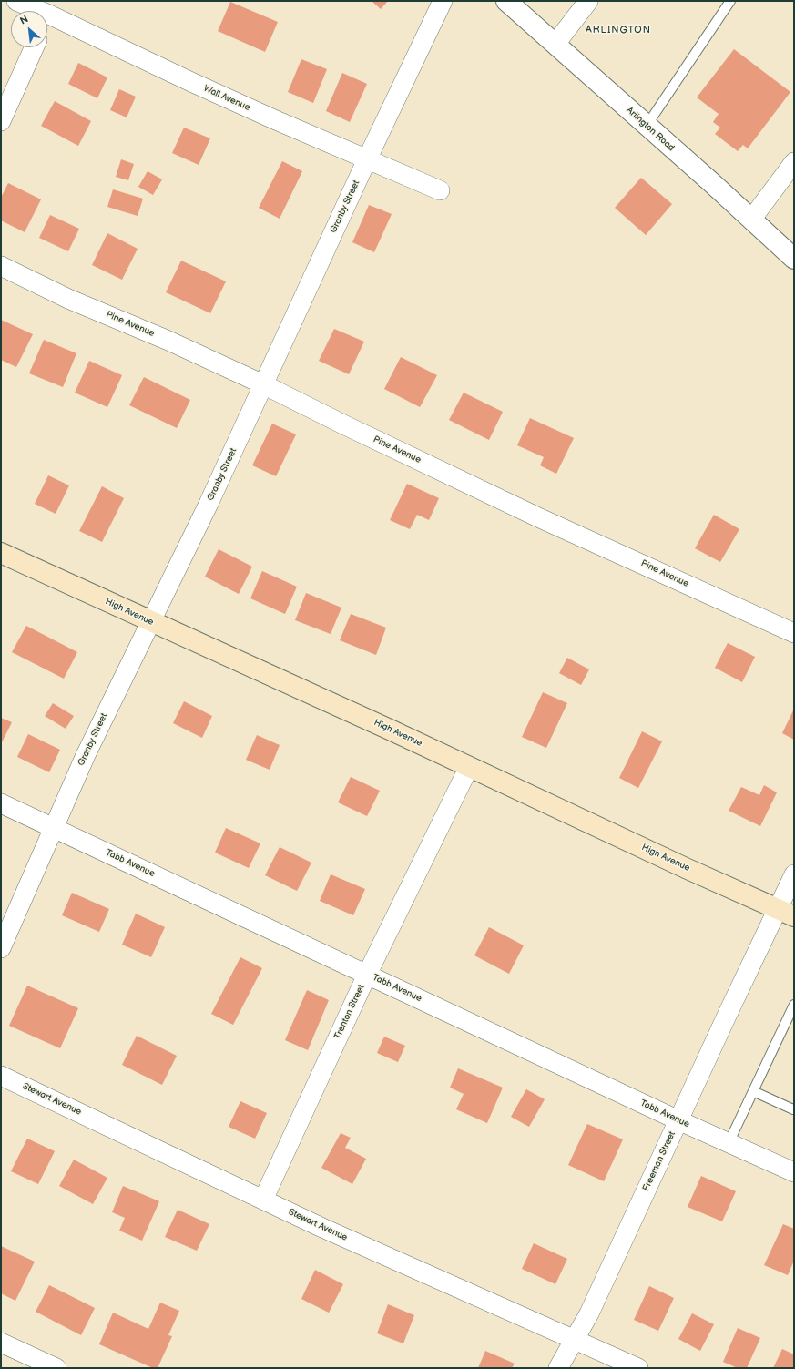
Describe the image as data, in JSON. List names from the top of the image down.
{
  "streets": {
    "main road": ["High Avenue"],
    "street": [
      "Wall Avenue",
      "Arlington Road",
      "Granby Street",
      "Pine Avenue",
      "Tabb Avenue",
      "Trenton Street",
      "Stewart Avenue",
      "Freeman Street"
    ]
  },
  "crossings": [
    ["Wall Avenue", "Granby Street"],
    ["Granby Street", "Pine Avenue"],
    ["Granby Street", "High Avenue"],
    ["Granby Street", "Tabb Avenue"],
    ["High Avenue", "Trenton Street"],
    ["High Avenue", "Freeman Street"],
    ["Tabb Avenue", "Trenton Street"],
    ["Tabb Avenue", "Freeman Street"],
    ["Trenton Street", "Stewart Avenue"],
    ["Stewart Avenue", "Freeman Street"]
  ],
  "districts": ["ARLINGTON"],
  "north": "top left"
}
